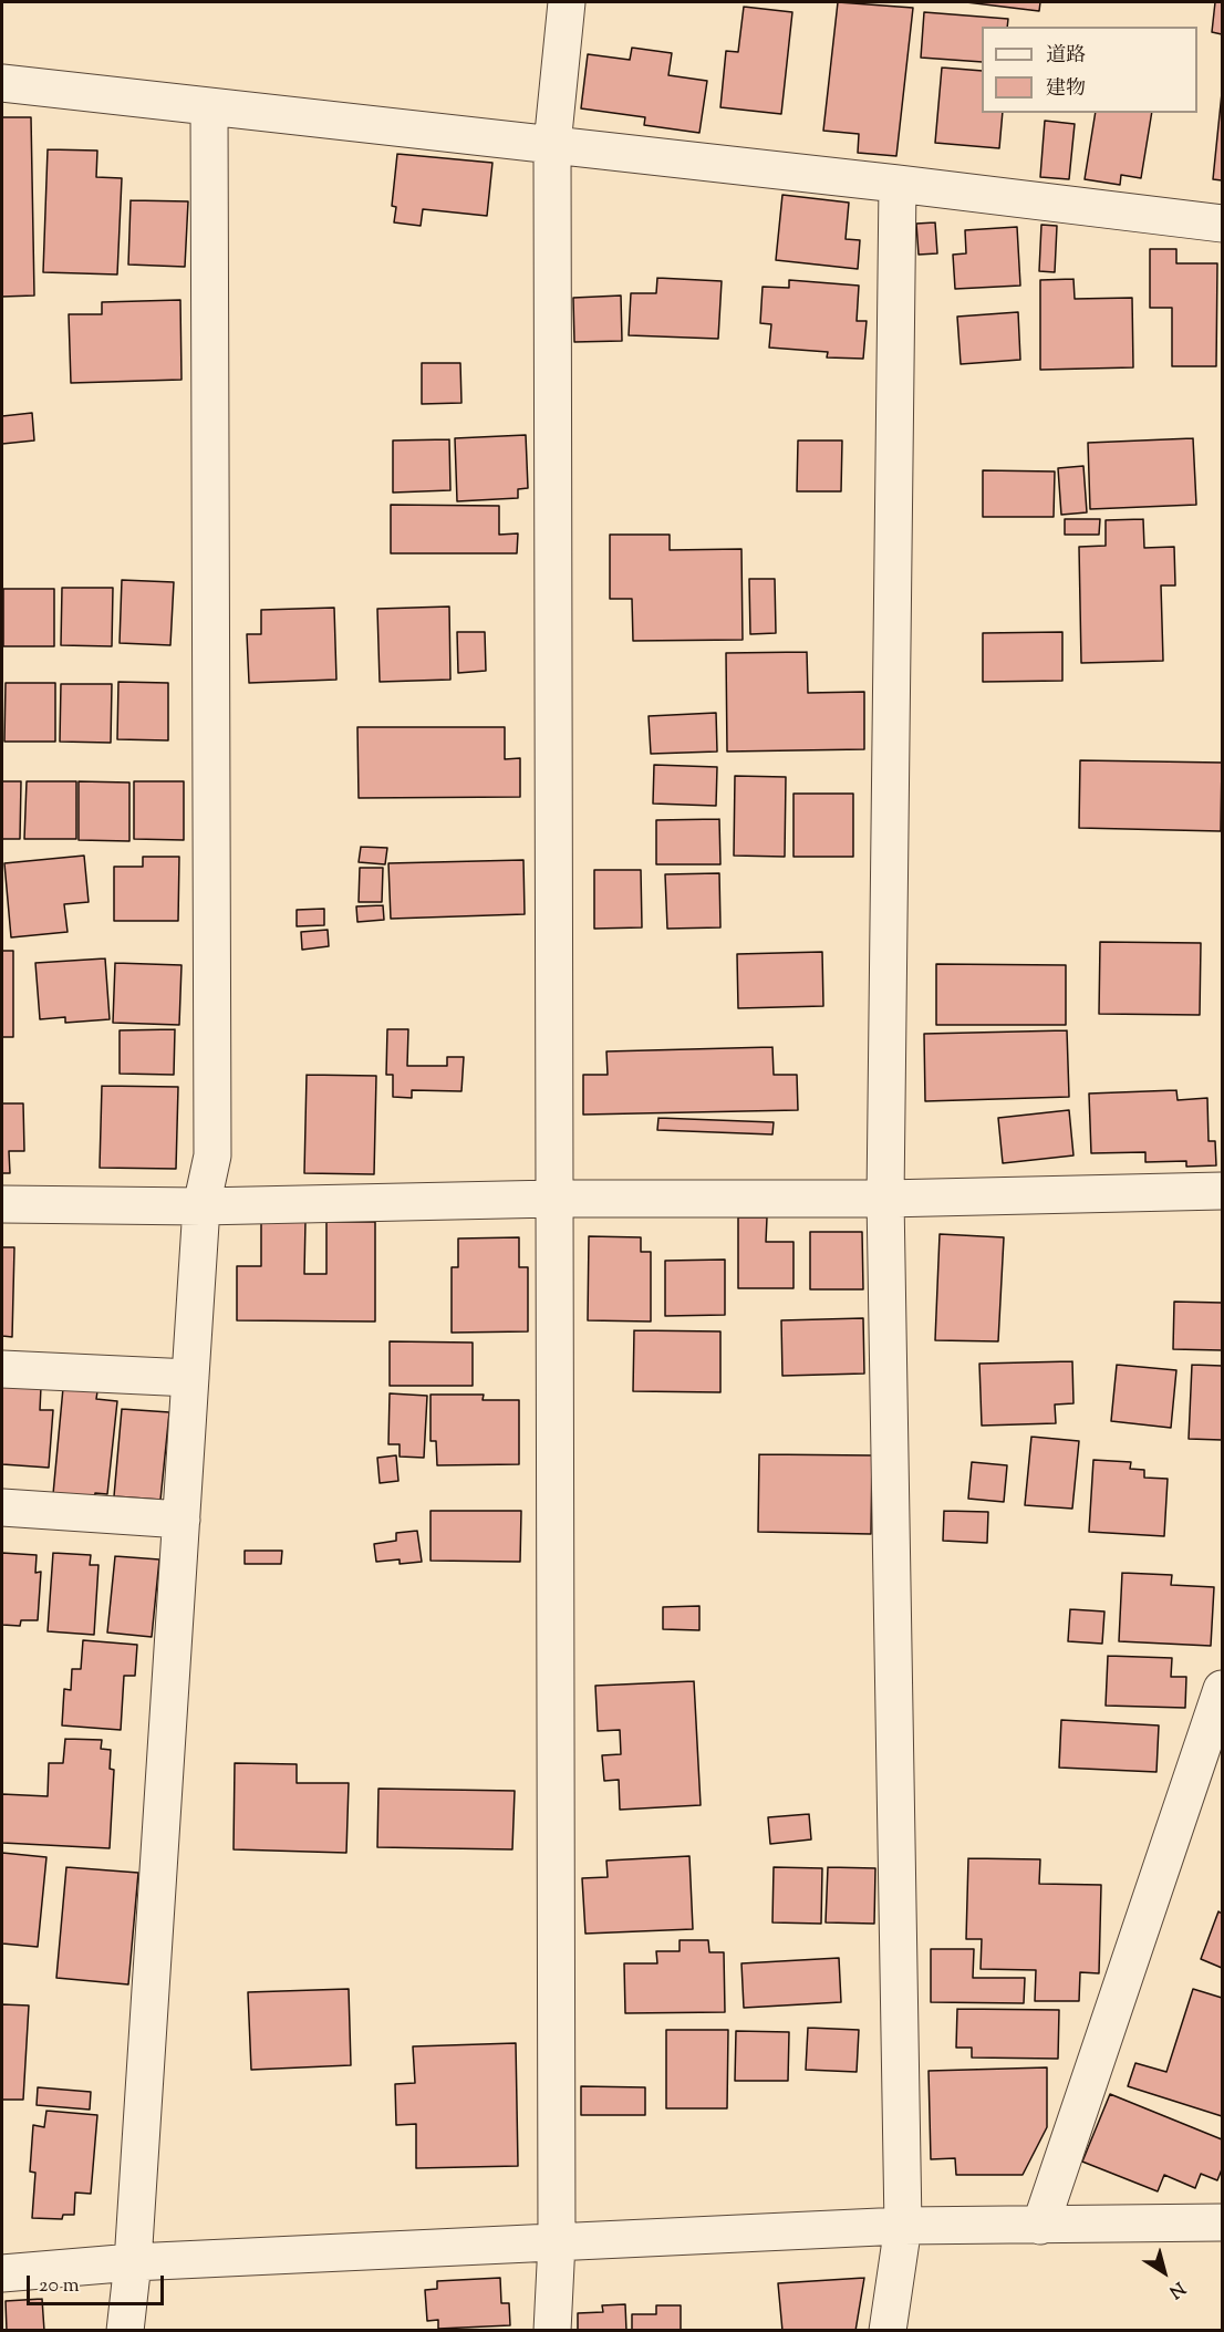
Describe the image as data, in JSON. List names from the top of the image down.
{
  "legend": ["道路", "建物"],
  "scale_bar": "20 m",
  "north": "bottom right"
}
